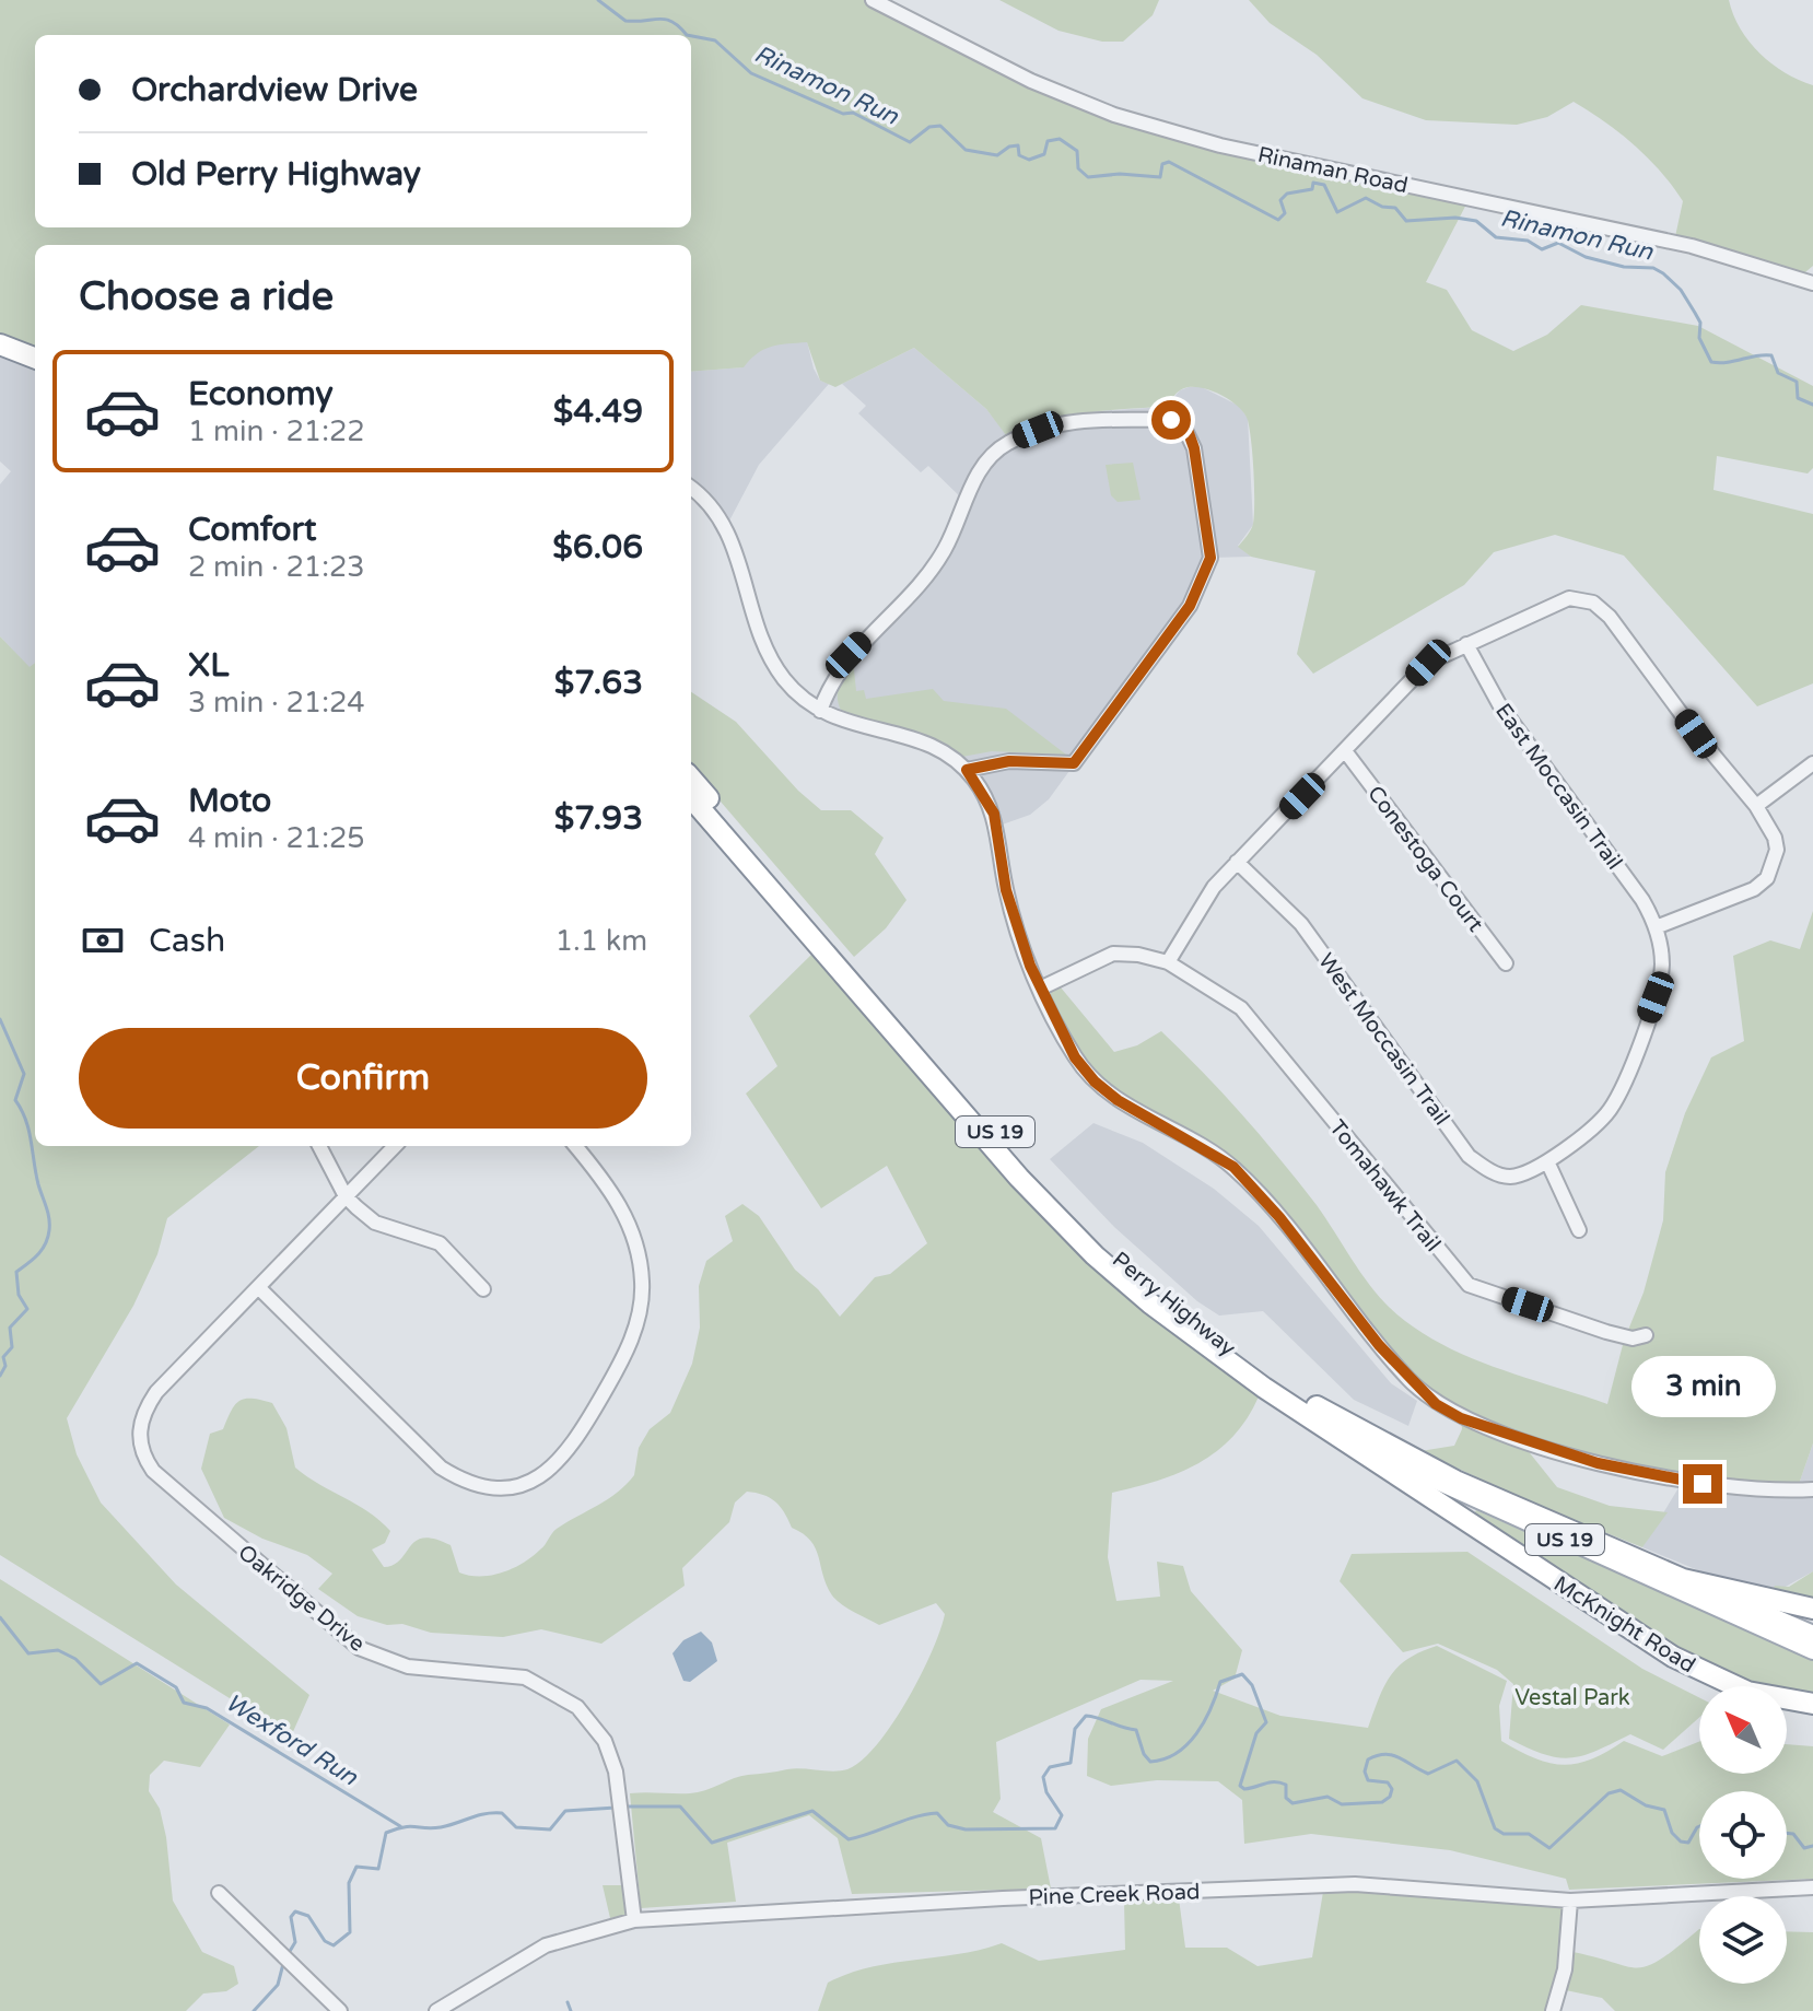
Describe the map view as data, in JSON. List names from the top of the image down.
{
  "streets": {
    "highway": ["US 19", "Perry Highway", "McKnight Road"],
    "street": [
      "Rinaman Road",
      "East Moccasin Trail",
      "Conestoga Court",
      "West Moccasin Trail",
      "Tomahawk Trail",
      "Oakridge Drive",
      "Pine Creek Road"
    ]
  },
  "crossings": [
    ["East Moccasin Trail", "West Moccasin Trail"],
    ["Perry Highway", "McKnight Road"],
    ["Oakridge Drive", "Pine Creek Road"]
  ],
  "water": ["Rinamon Run", "Wexford Run"],
  "parks": ["Vestal Park"],
  "north": "top left",
  "page": {
    "banner": ["Orchardview Drive", "Old Perry Highway"],
    "heading": "Choose a ride",
    "list": [
      {
        "name": "Economy",
        "note": "1 min · 21:22",
        "value": "$4.49"
      },
      {
        "name": "Comfort",
        "note": "2 min · 21:23",
        "value": "$6.06"
      },
      {
        "name": "XL",
        "note": "3 min · 21:24",
        "value": "$7.63"
      },
      {
        "name": "Moto",
        "note": "4 min · 21:25",
        "value": "$7.93"
      }
    ],
    "pay": ["Cash", "1.1 km"],
    "buttons": "Confirm",
    "bubble": "3 min"
  }
}
